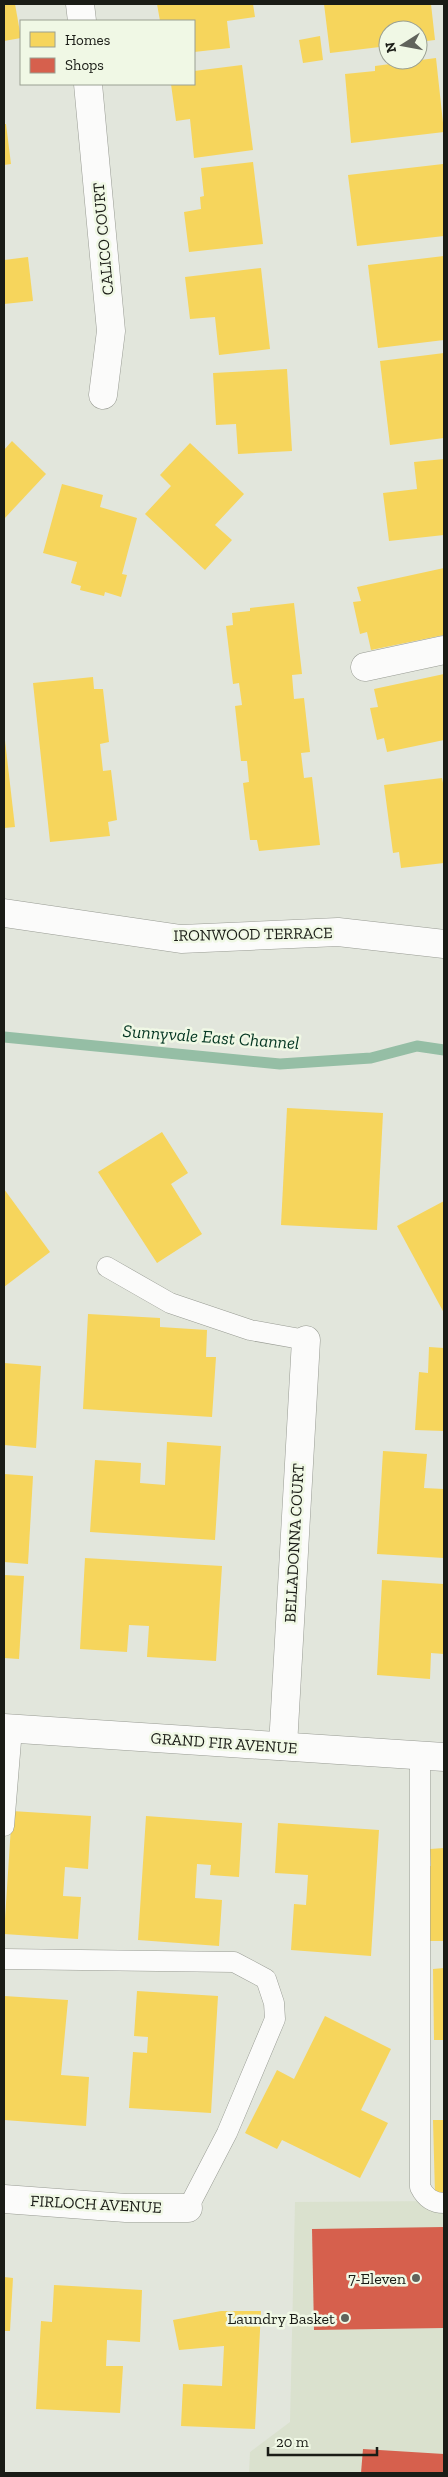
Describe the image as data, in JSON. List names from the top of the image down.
{
  "streets": {
    "street": [
      "CALICO COURT",
      "IRONWOOD TERRACE",
      "BELLADONNA COURT",
      "GRAND FIR AVENUE",
      "FIRLOCH AVENUE"
    ]
  },
  "crossings": [
    ["BELLADONNA COURT", "GRAND FIR AVENUE"]
  ],
  "water": ["Sunnyvale East Channel"],
  "places": ["7-Eleven", "Laundry Basket"],
  "legend": ["Homes", "Shops"],
  "scale_bar": "20 m",
  "north": "left"
}
